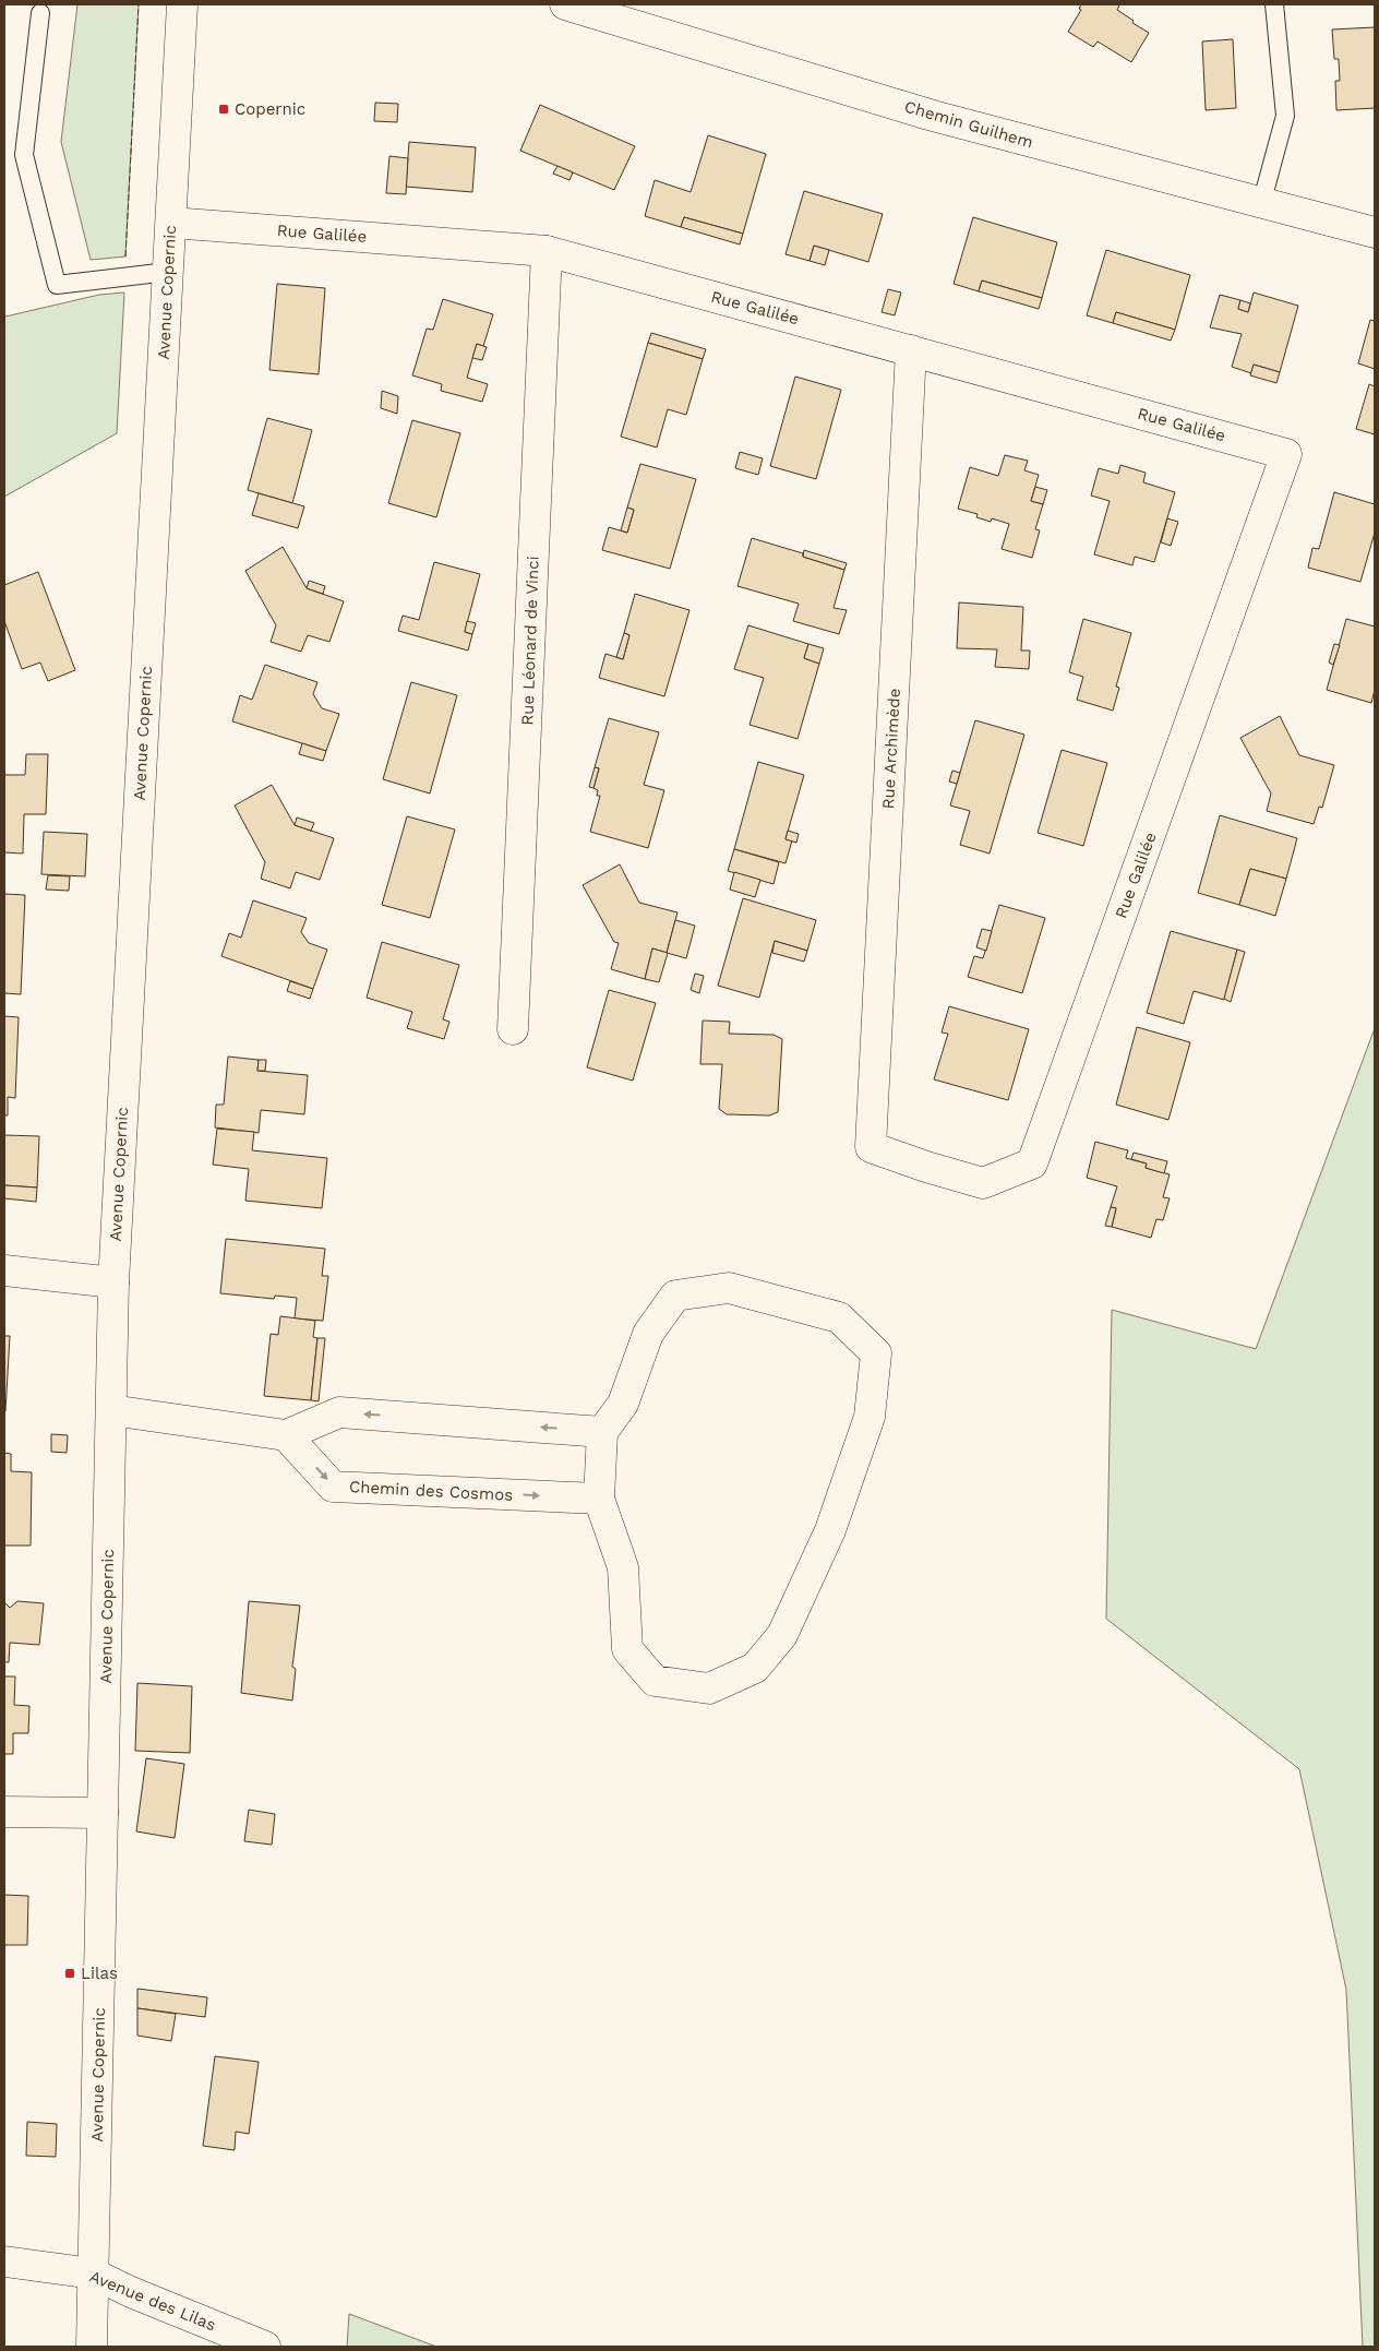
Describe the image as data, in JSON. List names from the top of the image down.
{
  "streets": {
    "street": [
      "Chemin Guilhem",
      "Rue Galilée",
      "Avenue Copernic",
      "Rue Léonard de Vinci",
      "Rue Archimède",
      "Chemin des Cosmos",
      "Avenue des Lilas"
    ]
  },
  "crossings": [
    ["Rue Galilée", "Avenue Copernic"],
    ["Rue Galilée", "Rue Léonard de Vinci"],
    ["Rue Galilée", "Rue Archimède"],
    ["Avenue Copernic", "Avenue des Lilas"]
  ],
  "places": {
    "transit": ["Copernic", "Lilas"]
  }
}
